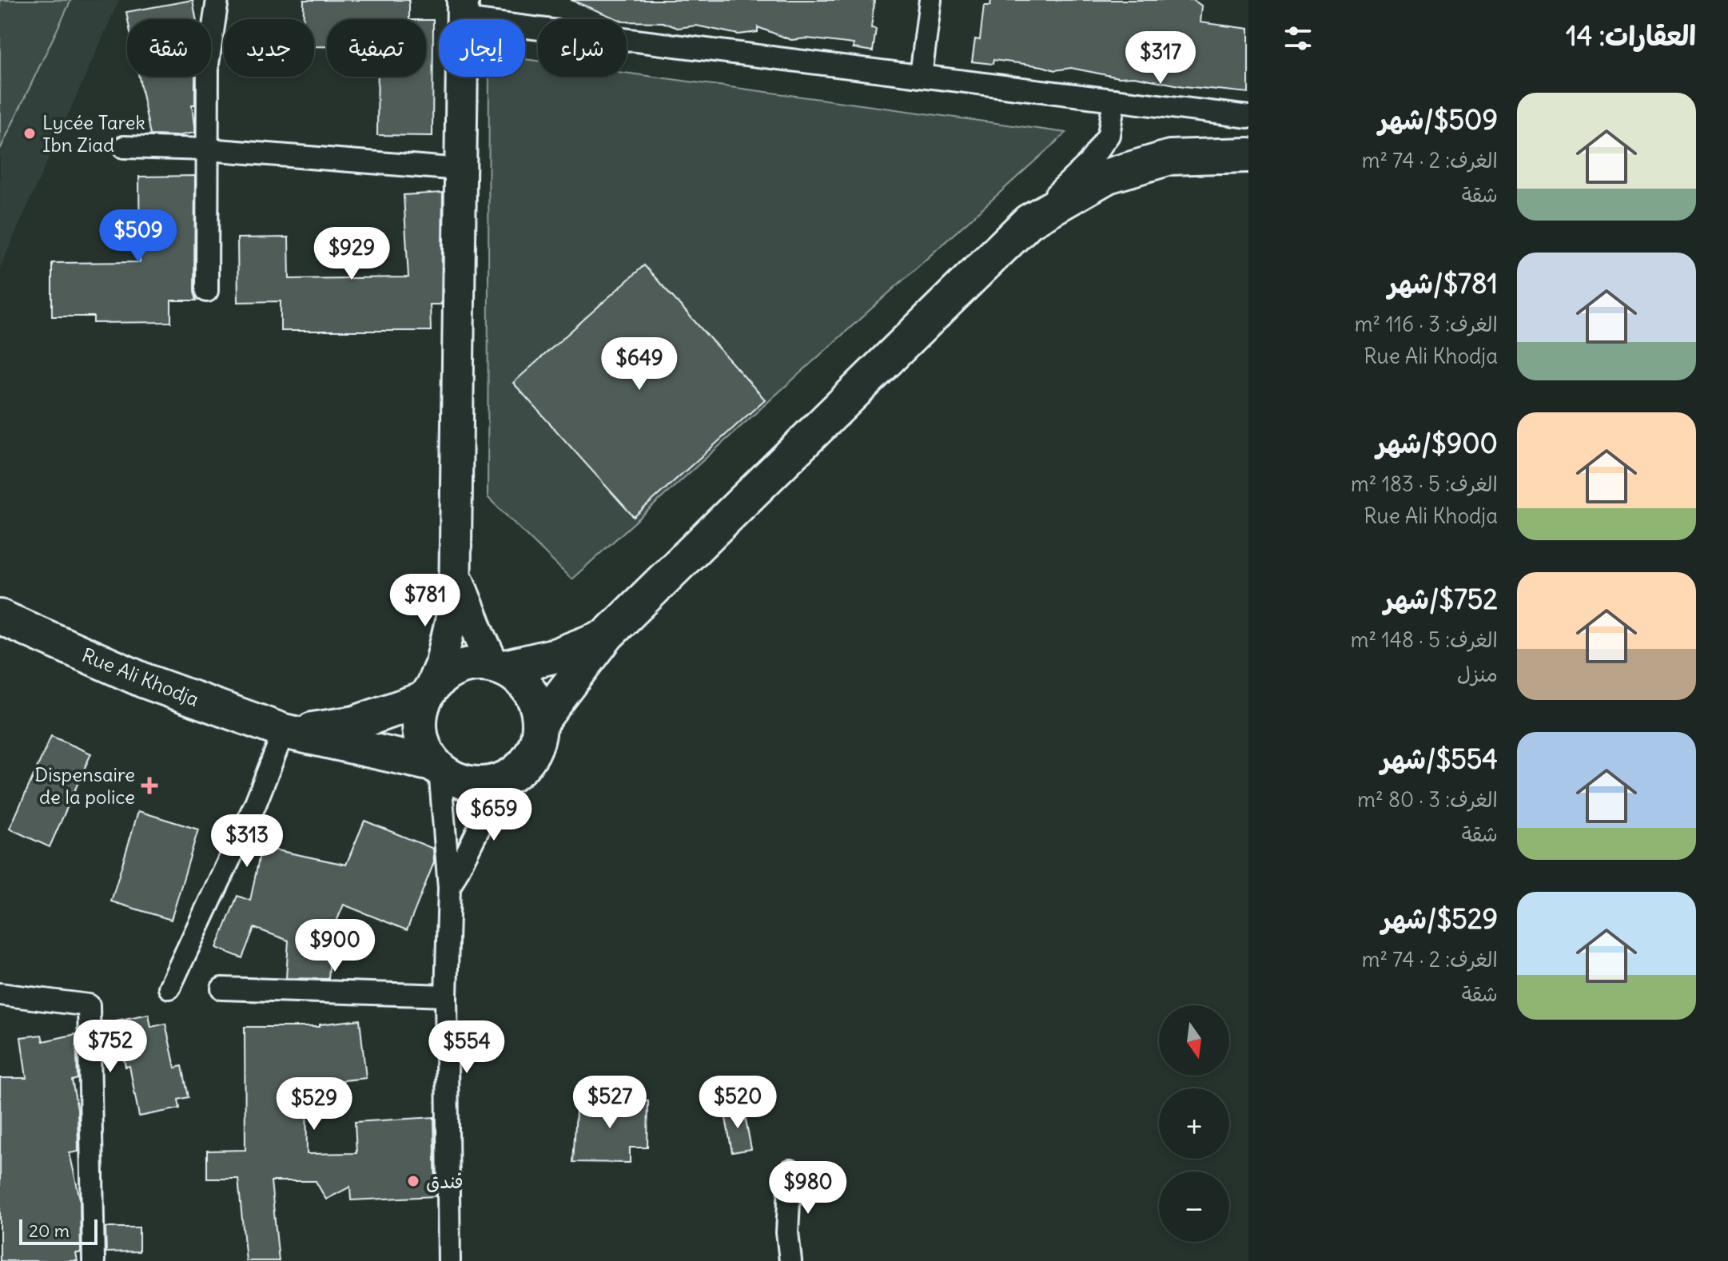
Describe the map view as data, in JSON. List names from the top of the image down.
{
  "streets": {
    "main road": ["Rue Ali Khodja"]
  },
  "places": {
    "other": ["Lycée Tarek Ibn Ziad", "فندق"],
    "health": ["Dispensaire de la police"]
  },
  "scale_bar": "20 m",
  "north": "bottom",
  "page": {
    "heading": "العقارات: 14",
    "chip": [
      "شراء",
      "إيجار",
      "تصفية",
      "جديد",
      "شقة"
    ],
    "price": [
      "$317",
      "$509",
      "$929",
      "$649",
      "$781",
      "$659",
      "$313",
      "$900",
      "$752",
      "$554",
      "$527",
      "$520",
      "$529",
      "$980"
    ],
    "list": [
      {
        "name": "$509/شهر",
        "note": "الغرف: 2 · 74 m² · شقة"
      },
      {
        "name": "$781/شهر",
        "note": "الغرف: 3 · 116 m² · Rue Ali Khodja"
      },
      {
        "name": "$900/شهر",
        "note": "الغرف: 5 · 183 m² · Rue Ali Khodja"
      },
      {
        "name": "$752/شهر",
        "note": "الغرف: 5 · 148 m² · منزل"
      },
      {
        "name": "$554/شهر",
        "note": "الغرف: 3 · 80 m² · شقة"
      },
      {
        "name": "$529/شهر",
        "note": "الغرف: 2 · 74 m² · شقة"
      }
    ],
    "map_buttons": ["+", "−"],
    "scale": "20 m"
  }
}
